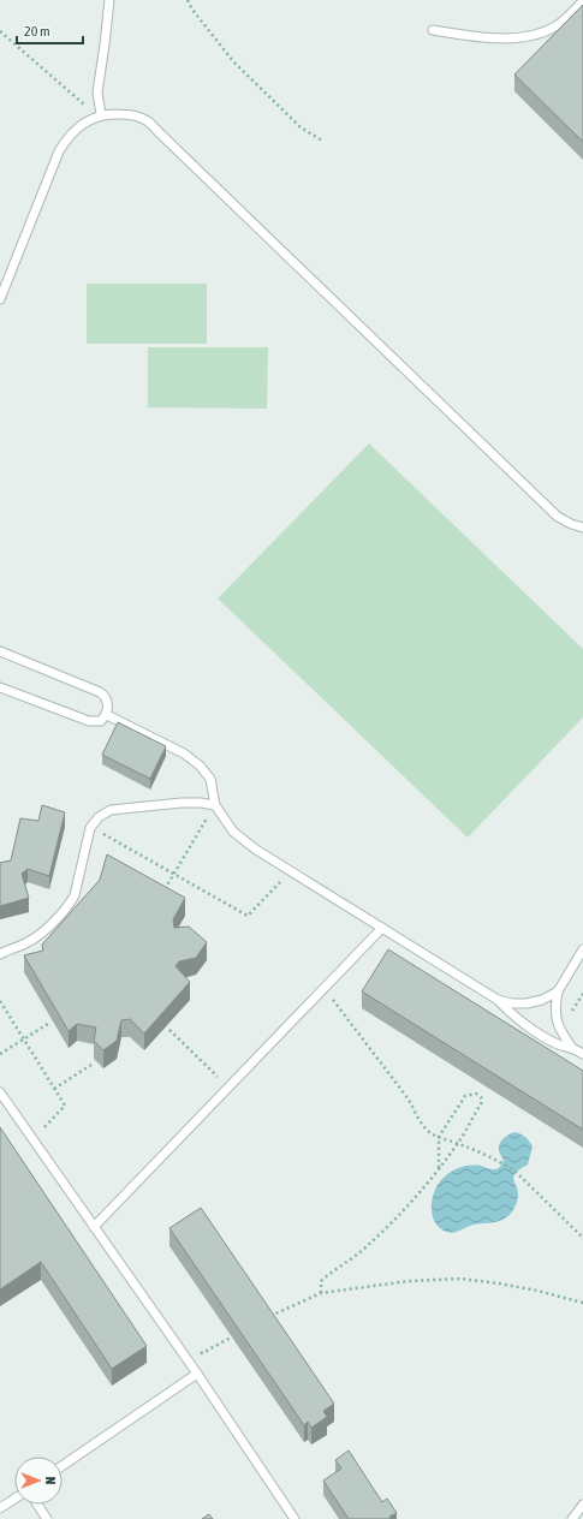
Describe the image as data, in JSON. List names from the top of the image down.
{
  "scale_bar": "20 m",
  "north": "right"
}
